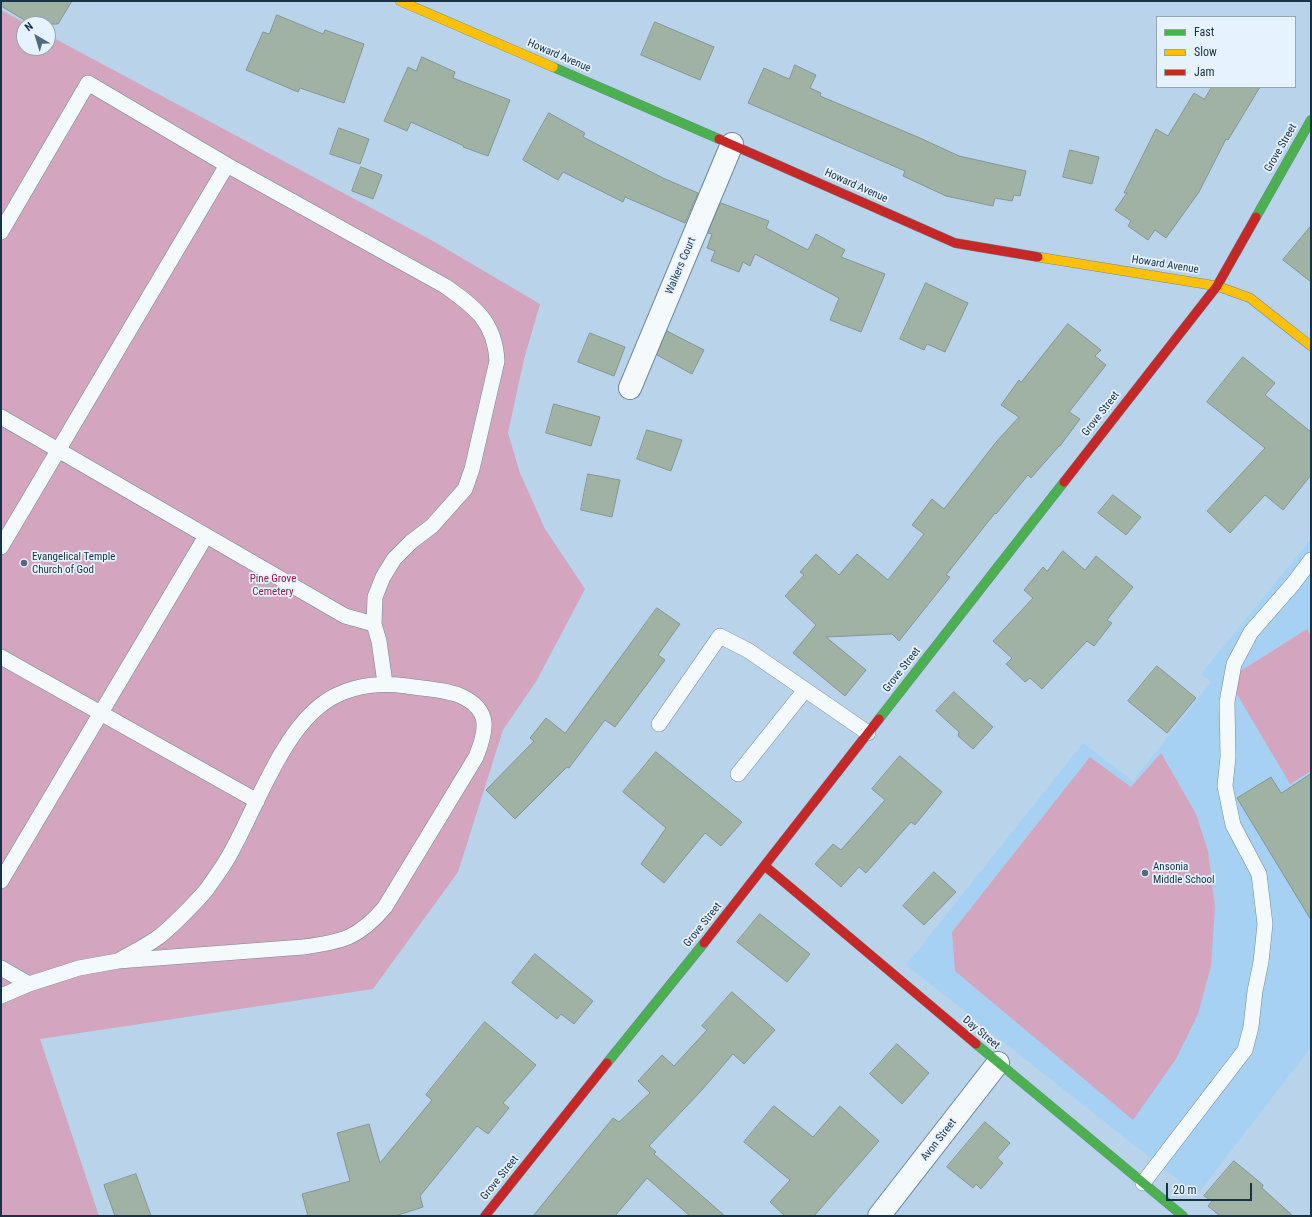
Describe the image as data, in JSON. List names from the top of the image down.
{
  "streets": {
    "street": [
      "Howard Avenue",
      "Grove Street",
      "Walkers Court",
      "Day Street",
      "Avon Street"
    ]
  },
  "crossings": [
    ["Howard Avenue", "Grove Street"],
    ["Howard Avenue", "Walkers Court"],
    ["Grove Street", "Day Street"],
    ["Day Street", "Avon Street"]
  ],
  "parks": ["Pine Grove Cemetery"],
  "places": ["Evangelical Temple Church of God", "Ansonia Middle School"],
  "legend": ["Fast", "Slow", "Jam"],
  "scale_bar": "20 m",
  "north": "top left"
}
